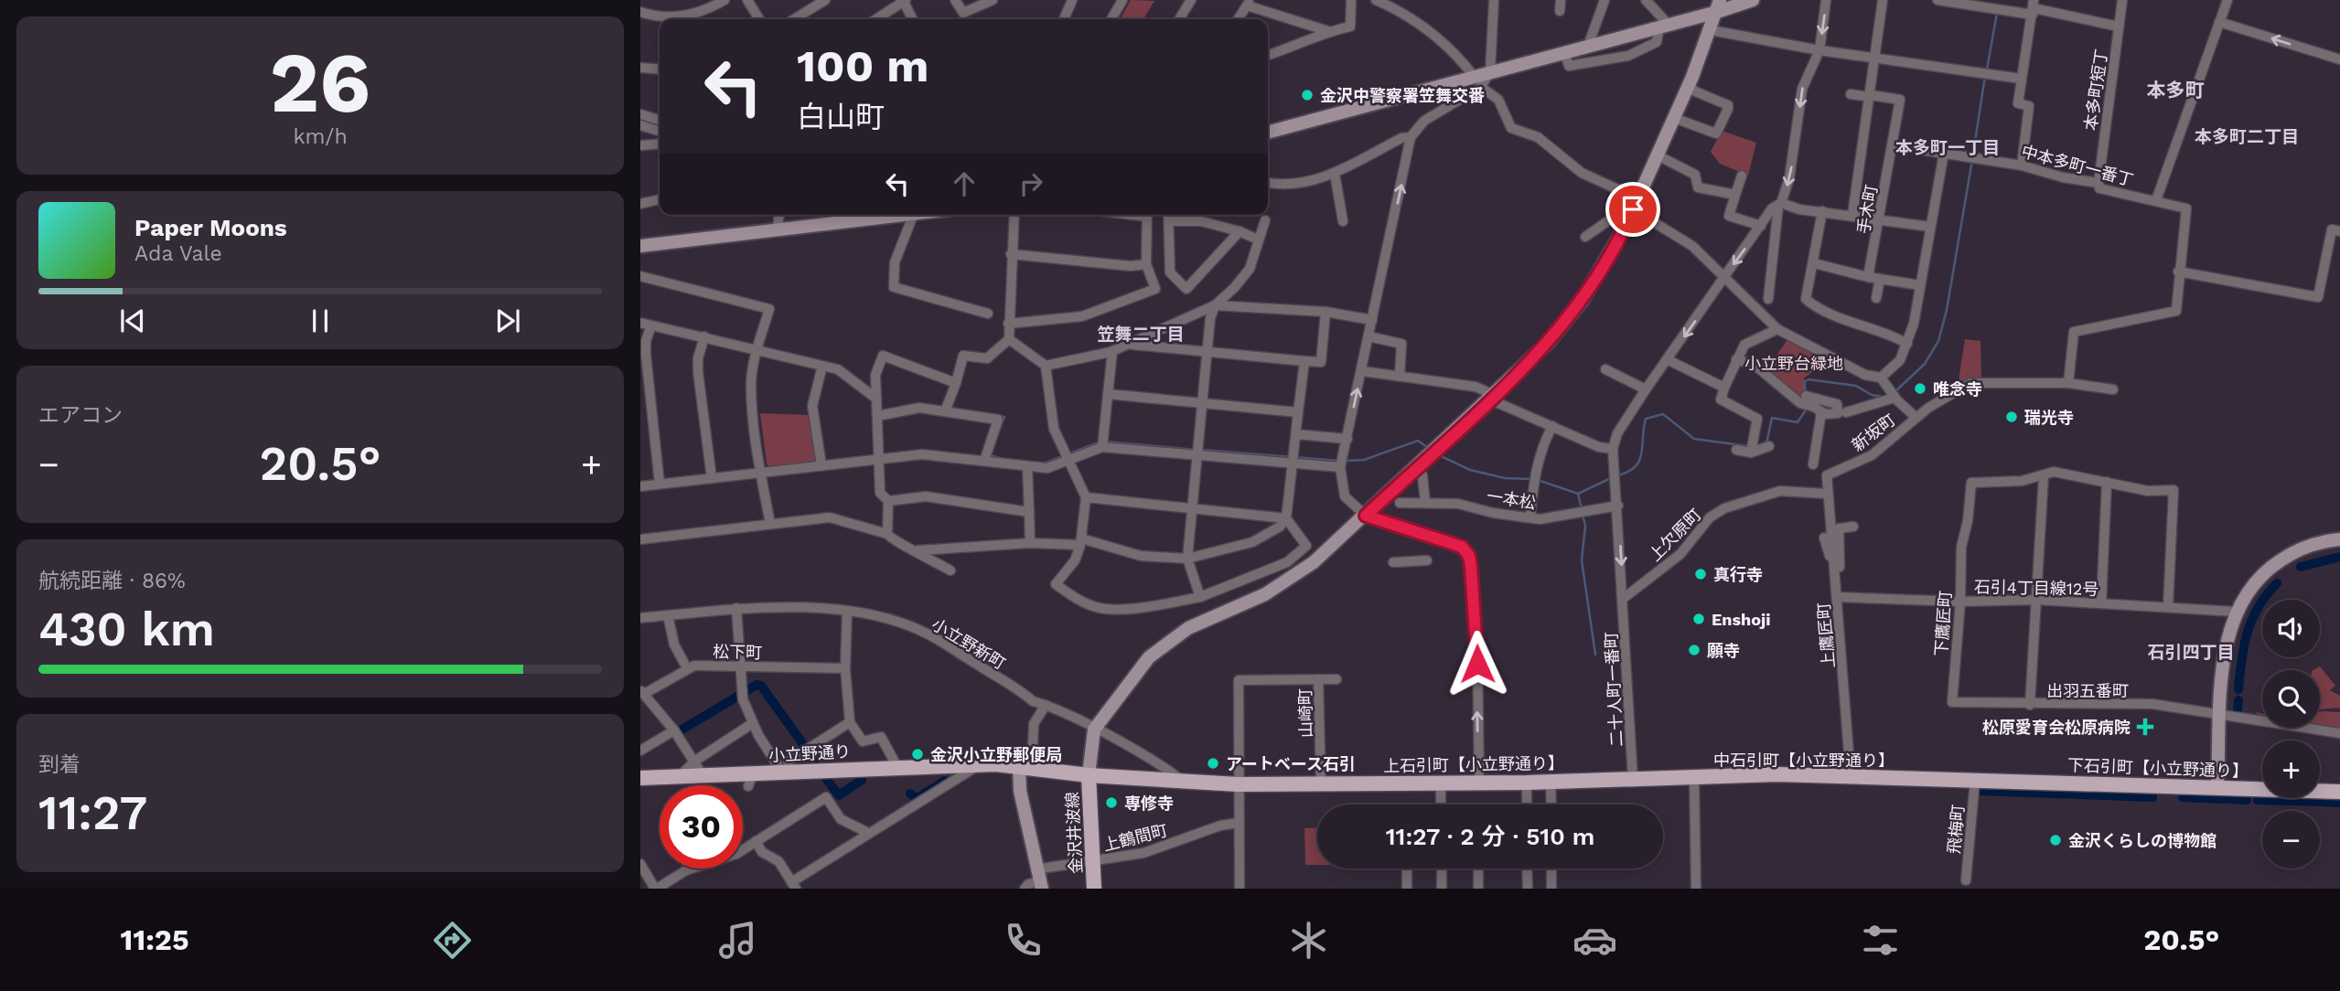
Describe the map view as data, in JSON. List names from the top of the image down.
{
  "streets": {
    "main road": [
      "小立野通り",
      "中石引町【小立野通り】",
      "上石引町【小立野通り】",
      "下石引町【小立野通り】",
      "金沢井波線"
    ],
    "street": [
      "本多町短丁",
      "中本多町一番丁",
      "手木町",
      "新坂町",
      "一本松",
      "上欠原町",
      "石引4丁目線12号",
      "下鷹匠町",
      "上鷹匠町",
      "小立野新町",
      "松下町",
      "二十人町一番町",
      "出羽五番町",
      "山崎町",
      "飛梅町",
      "上鶴間町"
    ]
  },
  "crossings": [
    ["本多町短丁", "中本多町一番丁"],
    ["中本多町一番丁", "手木町"],
    ["新坂町", "上欠原町"],
    ["新坂町", "上鷹匠町"],
    ["一本松", "二十人町一番町"],
    ["上欠原町", "上鷹匠町"],
    ["上欠原町", "二十人町一番町"],
    ["石引4丁目線12号", "下鷹匠町"],
    ["石引4丁目線12号", "上鷹匠町"],
    ["下鷹匠町", "出羽五番町"],
    ["上鷹匠町", "中石引町【小立野通り】"],
    ["二十人町一番町", "中石引町【小立野通り】"],
    ["二十人町一番町", "上石引町【小立野通り】"],
    ["山崎町", "上石引町【小立野通り】"],
    ["中石引町【小立野通り】", "上石引町【小立野通り】"],
    ["中石引町【小立野通り】", "下石引町【小立野通り】"],
    ["中石引町【小立野通り】", "飛梅町"],
    ["下石引町【小立野通り】", "飛梅町"],
    ["金沢井波線", "上鶴間町"]
  ],
  "districts": [
    "本多町",
    "本多町二丁目",
    "本多町一丁目",
    "笠舞二丁目",
    "石引四丁目"
  ],
  "parks": ["小立野台緑地"],
  "places": {
    "other": [
      "金沢中警察署笠舞交番",
      "唯念寺",
      "瑞光寺",
      "真行寺",
      "Enshoji",
      "願寺",
      "金沢小立野郵便局",
      "アートベース石引",
      "専修寺",
      "金沢くらしの博物館"
    ],
    "health": ["松原愛育会松原病院"]
  },
  "page": {
    "tile": [
      ["26", "km/h"],
      "エアコン",
      ["航続距離 · 86%", "430 km"],
      ["到着", "11:27"]
    ],
    "turn": ["100 m", "白山町"],
    "song": ["Paper Moons", "Ada Vale"],
    "heat": ["−", "20.5°", "+"],
    "map_buttons": ["+", "−"],
    "limit": "30",
    "trip": "11:27 · 2 分 · 510 m",
    "tabs": ["11:25", "20.5°"]
  }
}
